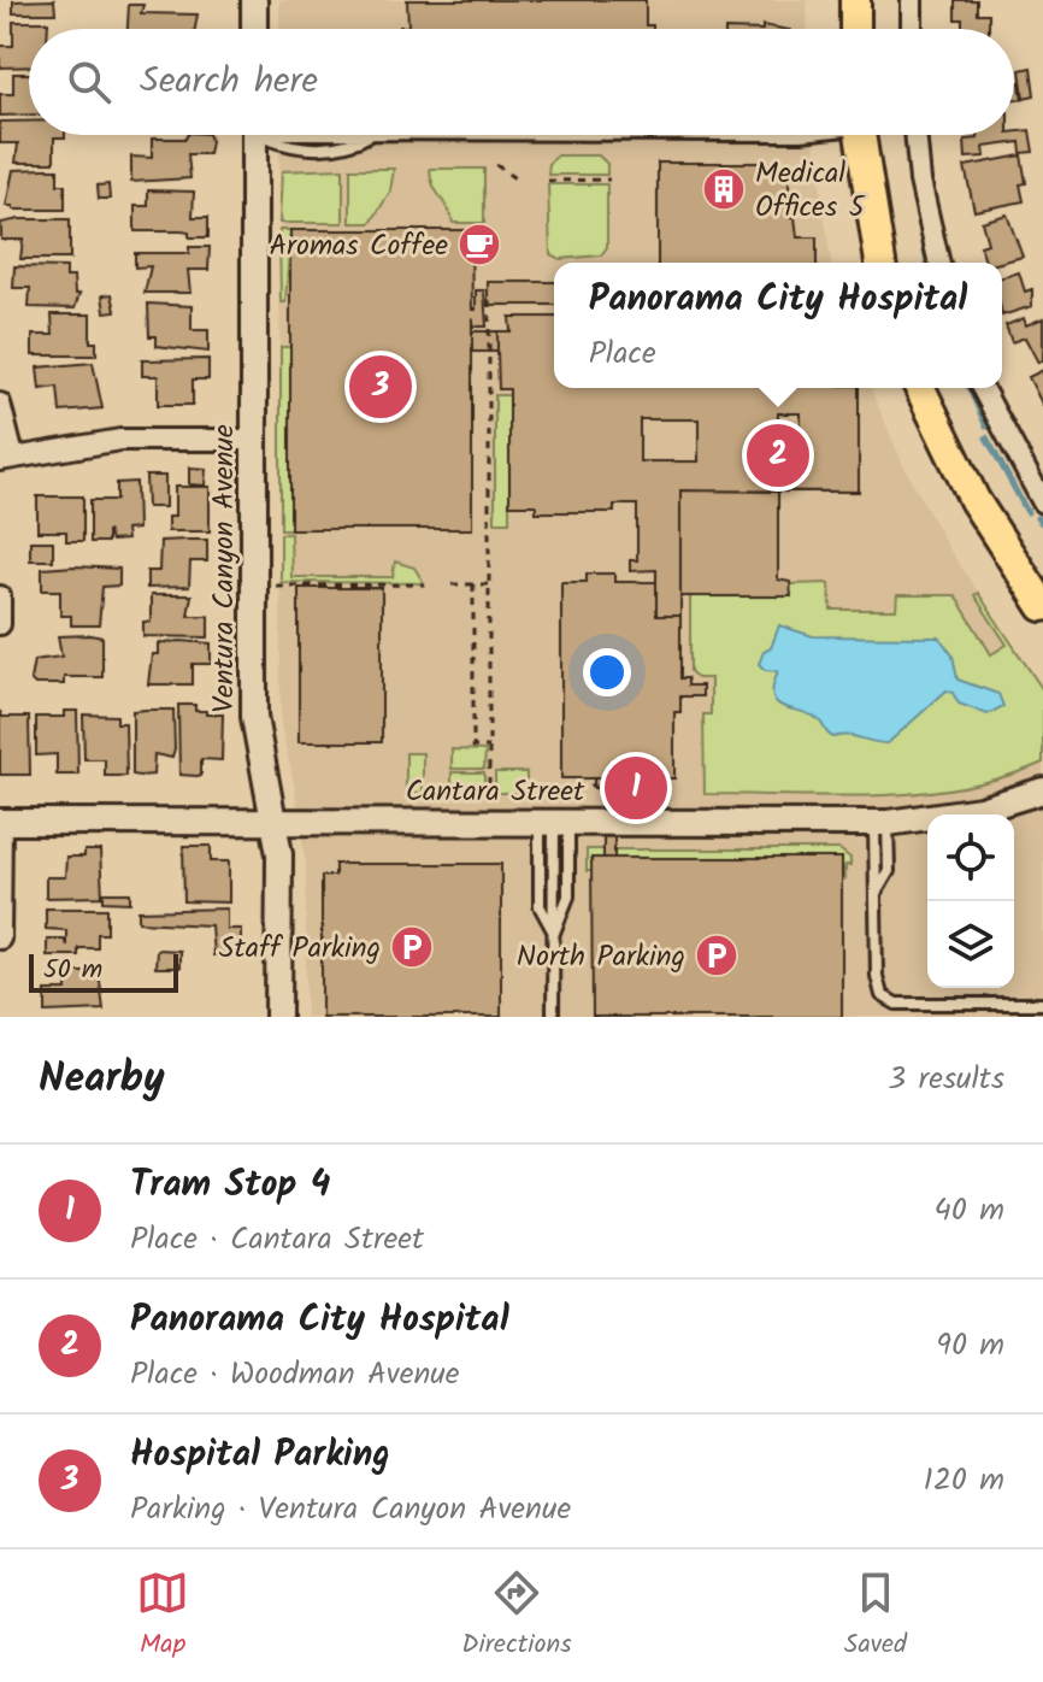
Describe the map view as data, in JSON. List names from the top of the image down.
{
  "streets": {
    "street": ["Ventura Canyon Avenue", "Cantara Street"]
  },
  "crossings": [
    ["Ventura Canyon Avenue", "Cantara Street"]
  ],
  "places": {
    "building": ["Medical Offices 5"],
    "cafe": ["Aromas Coffee"],
    "parking": ["Staff Parking", "North Parking"]
  },
  "scale_bar": "50 m",
  "page": {
    "search": "Search here",
    "popup": ["Panorama City Hospital", "Place"],
    "pins": ["3", "2", "1"],
    "scale": "50 m",
    "heading": ["Nearby", "3 results"],
    "list": [
      {
        "mark": "1",
        "name": "Tram Stop 4",
        "note": "Place · Cantara Street",
        "value": "40 m"
      },
      {
        "mark": "2",
        "name": "Panorama City Hospital",
        "note": "Place · Woodman Avenue",
        "value": "90 m"
      },
      {
        "mark": "3",
        "name": "Hospital Parking",
        "note": "Parking · Ventura Canyon Avenue",
        "value": "120 m"
      }
    ],
    "nav": ["Map", "Directions", "Saved"]
  }
}
